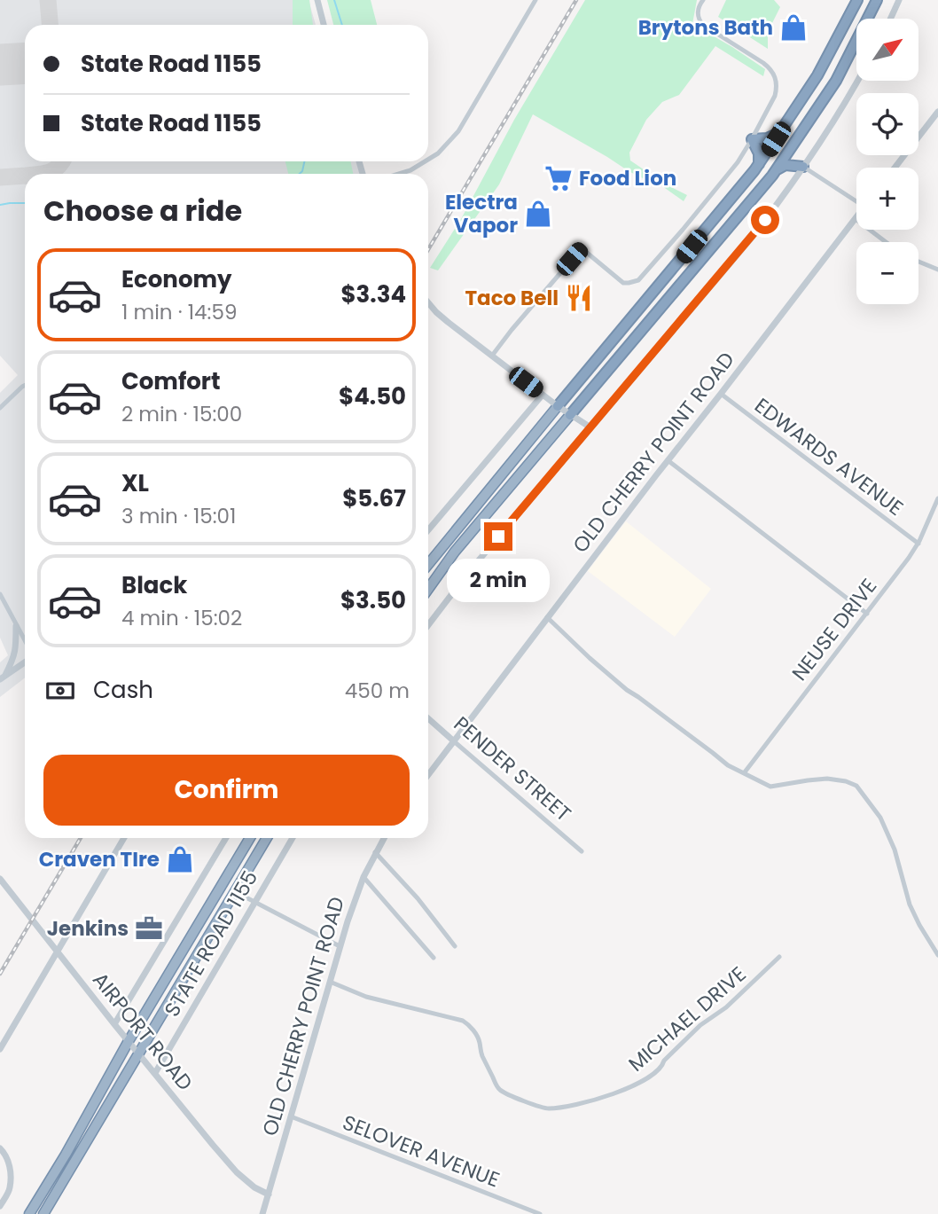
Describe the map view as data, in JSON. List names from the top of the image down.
{
  "streets": {
    "street": [
      "OLD CHERRY POINT ROAD",
      "EDWARDS AVENUE",
      "NEUSE DRIVE",
      "PENDER STREET",
      "STATE ROAD 1155",
      "MICHAEL DRIVE",
      "AIRPORT ROAD",
      "SELOVER AVENUE"
    ]
  },
  "crossings": [
    ["OLD CHERRY POINT ROAD", "EDWARDS AVENUE"],
    ["OLD CHERRY POINT ROAD", "PENDER STREET"],
    ["OLD CHERRY POINT ROAD", "MICHAEL DRIVE"],
    ["OLD CHERRY POINT ROAD", "AIRPORT ROAD"],
    ["OLD CHERRY POINT ROAD", "SELOVER AVENUE"],
    ["EDWARDS AVENUE", "NEUSE DRIVE"],
    ["STATE ROAD 1155", "AIRPORT ROAD"]
  ],
  "places": {
    "shop": ["Brytons Bath", "Electra Vapor", "Craven TIre"],
    "supermarket": ["Food Lion"],
    "restaurant": ["Taco Bell"],
    "office": ["Jenkins"]
  },
  "north": "top right",
  "page": {
    "map_buttons": ["+", "−"],
    "banner": ["State Road 1155", "State Road 1155"],
    "heading": "Choose a ride",
    "list": [
      {
        "name": "Economy",
        "note": "1 min · 14:59",
        "value": "$3.34"
      },
      {
        "name": "Comfort",
        "note": "2 min · 15:00",
        "value": "$4.50"
      },
      {
        "name": "XL",
        "note": "3 min · 15:01",
        "value": "$5.67"
      },
      {
        "name": "Black",
        "note": "4 min · 15:02",
        "value": "$3.50"
      }
    ],
    "bubble": "2 min",
    "pay": ["Cash", "450 m"],
    "buttons": "Confirm"
  }
}
